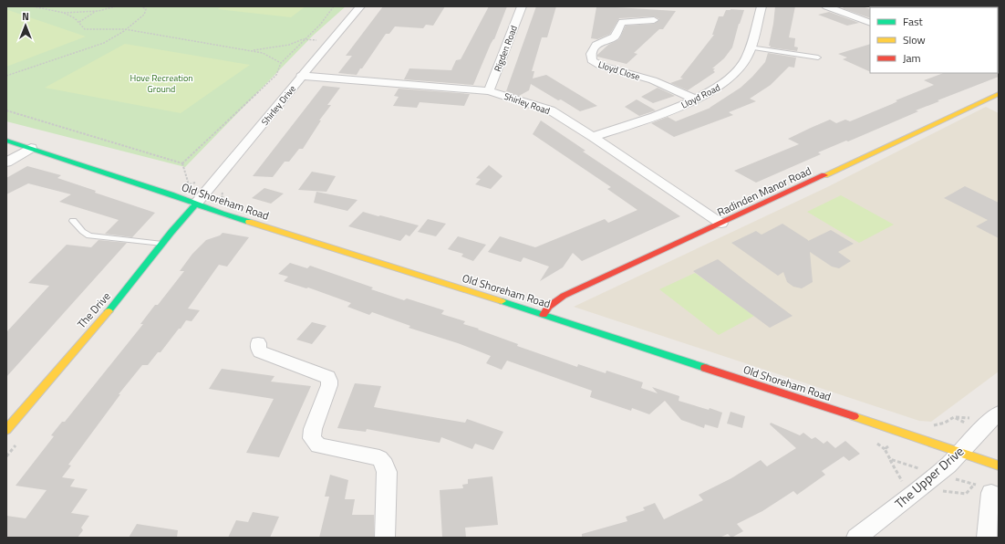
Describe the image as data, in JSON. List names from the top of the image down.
{
  "streets": {
    "main road": ["Radinden Manor Road", "Old Shoreham Road", "The Drive"],
    "street": [
      "Rigden Road",
      "Lloyd Close",
      "Lloyd Road",
      "Shirley Road",
      "Shirley Drive",
      "The Upper Drive"
    ]
  },
  "crossings": [
    ["Rigden Road", "Shirley Road"],
    ["Lloyd Close", "Lloyd Road"],
    ["Lloyd Road", "Shirley Road"],
    ["Shirley Road", "Shirley Drive"],
    ["Shirley Road", "Radinden Manor Road"],
    ["Shirley Drive", "Old Shoreham Road"],
    ["Shirley Drive", "The Drive"],
    ["Radinden Manor Road", "Old Shoreham Road"],
    ["Old Shoreham Road", "The Drive"],
    ["Old Shoreham Road", "The Upper Drive"]
  ],
  "parks": ["Hove Recreation Ground"],
  "legend": ["Fast", "Slow", "Jam"],
  "north": "top"
}
